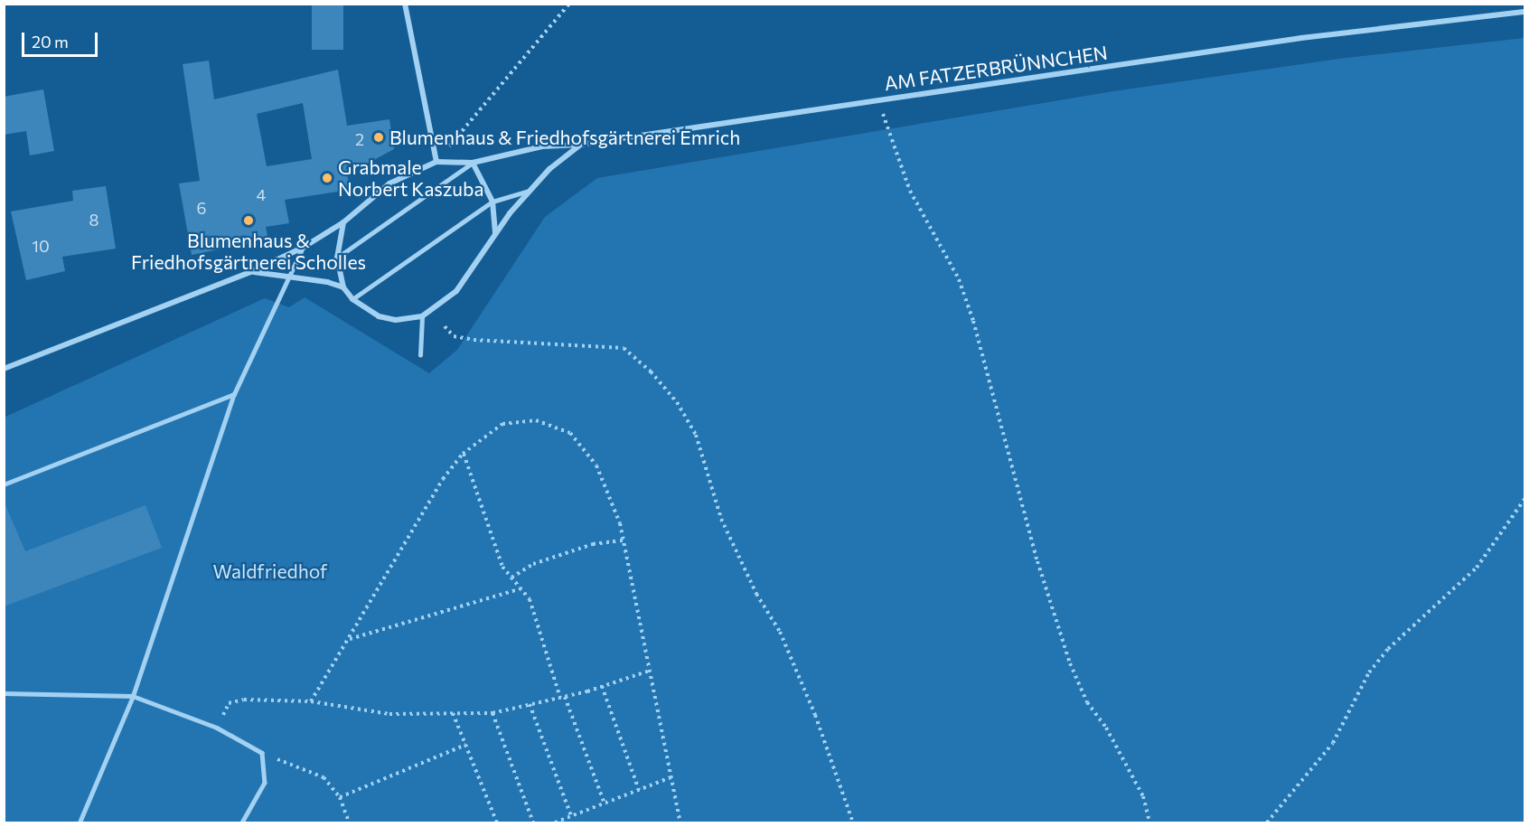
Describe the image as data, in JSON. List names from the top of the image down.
{
  "streets": {
    "street": ["AM FATZERBRÜNNCHEN"]
  },
  "parks": ["Waldfriedhof"],
  "places": ["Blumenhaus & Friedhofsgärtnerei Emrich", "Grabmale Norbert Kaszuba", "Blumenhaus & Friedhofsgärtnerei Scholles"],
  "house_numbers": [
    "2",
    "4",
    "6",
    "8",
    "10"
  ],
  "scale_bar": "20 m"
}
